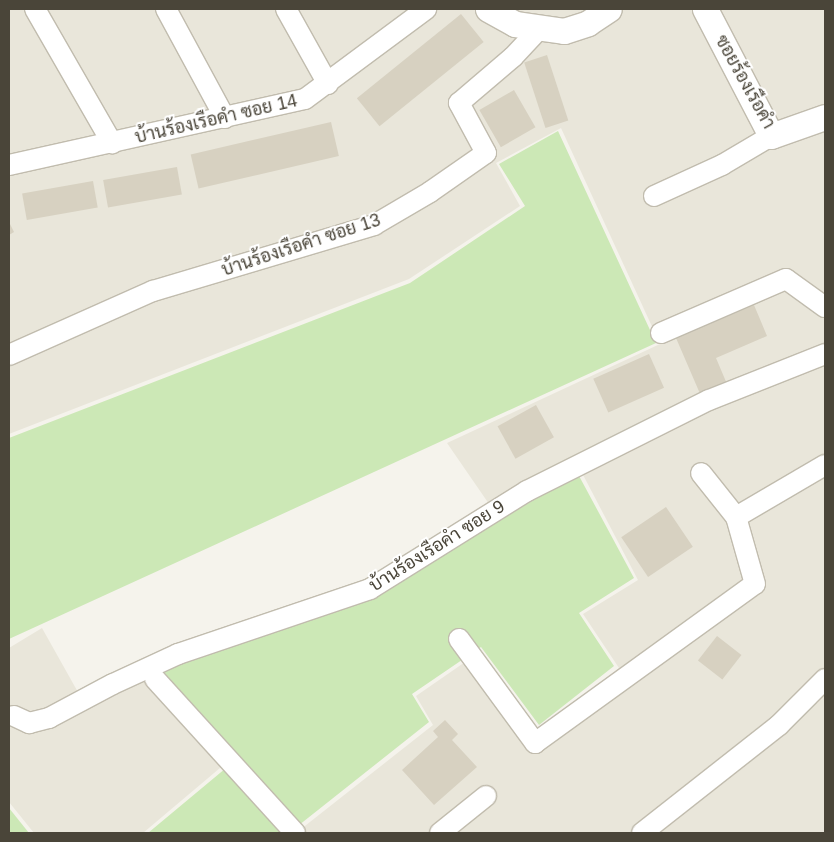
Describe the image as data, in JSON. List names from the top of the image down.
{
  "streets": {
    "street": [
      "ซอยร้องเรือคำ",
      "บ้านร้องเรือคำ ซอย 14",
      "บ้านร้องเรือคำ ซอย 13",
      "บ้านร้องเรือคำ ซอย 9"
    ]
  }
}
